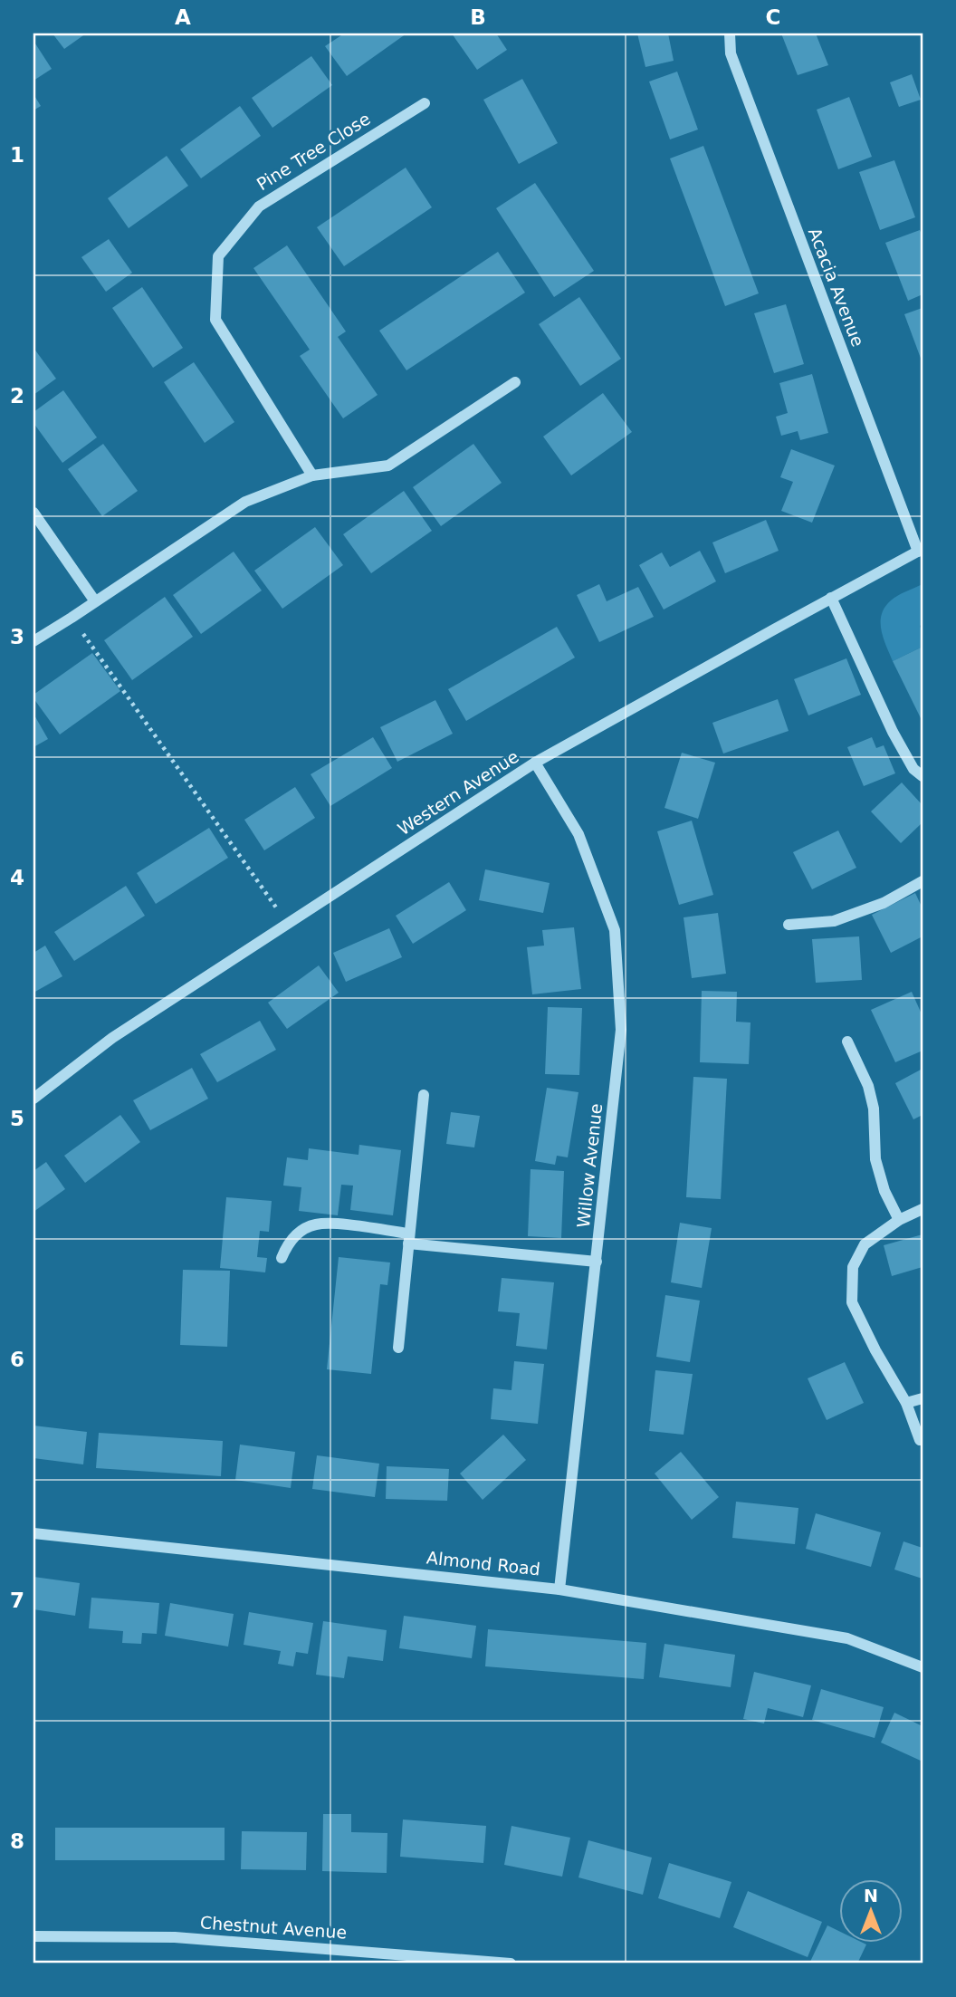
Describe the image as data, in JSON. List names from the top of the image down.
{
  "streets": {
    "street": [
      "Pine Tree Close",
      "Acacia Avenue",
      "Western Avenue",
      "Willow Avenue",
      "Almond Road",
      "Chestnut Avenue"
    ]
  },
  "crossings": [
    ["Acacia Avenue", "Western Avenue"],
    ["Western Avenue", "Willow Avenue"],
    ["Willow Avenue", "Almond Road"]
  ],
  "north": "top",
  "grid": {
    "columns": ["A", "B", "C"],
    "rows": [
      "1",
      "2",
      "3",
      "4",
      "5",
      "6",
      "7",
      "8"
    ]
  }
}
